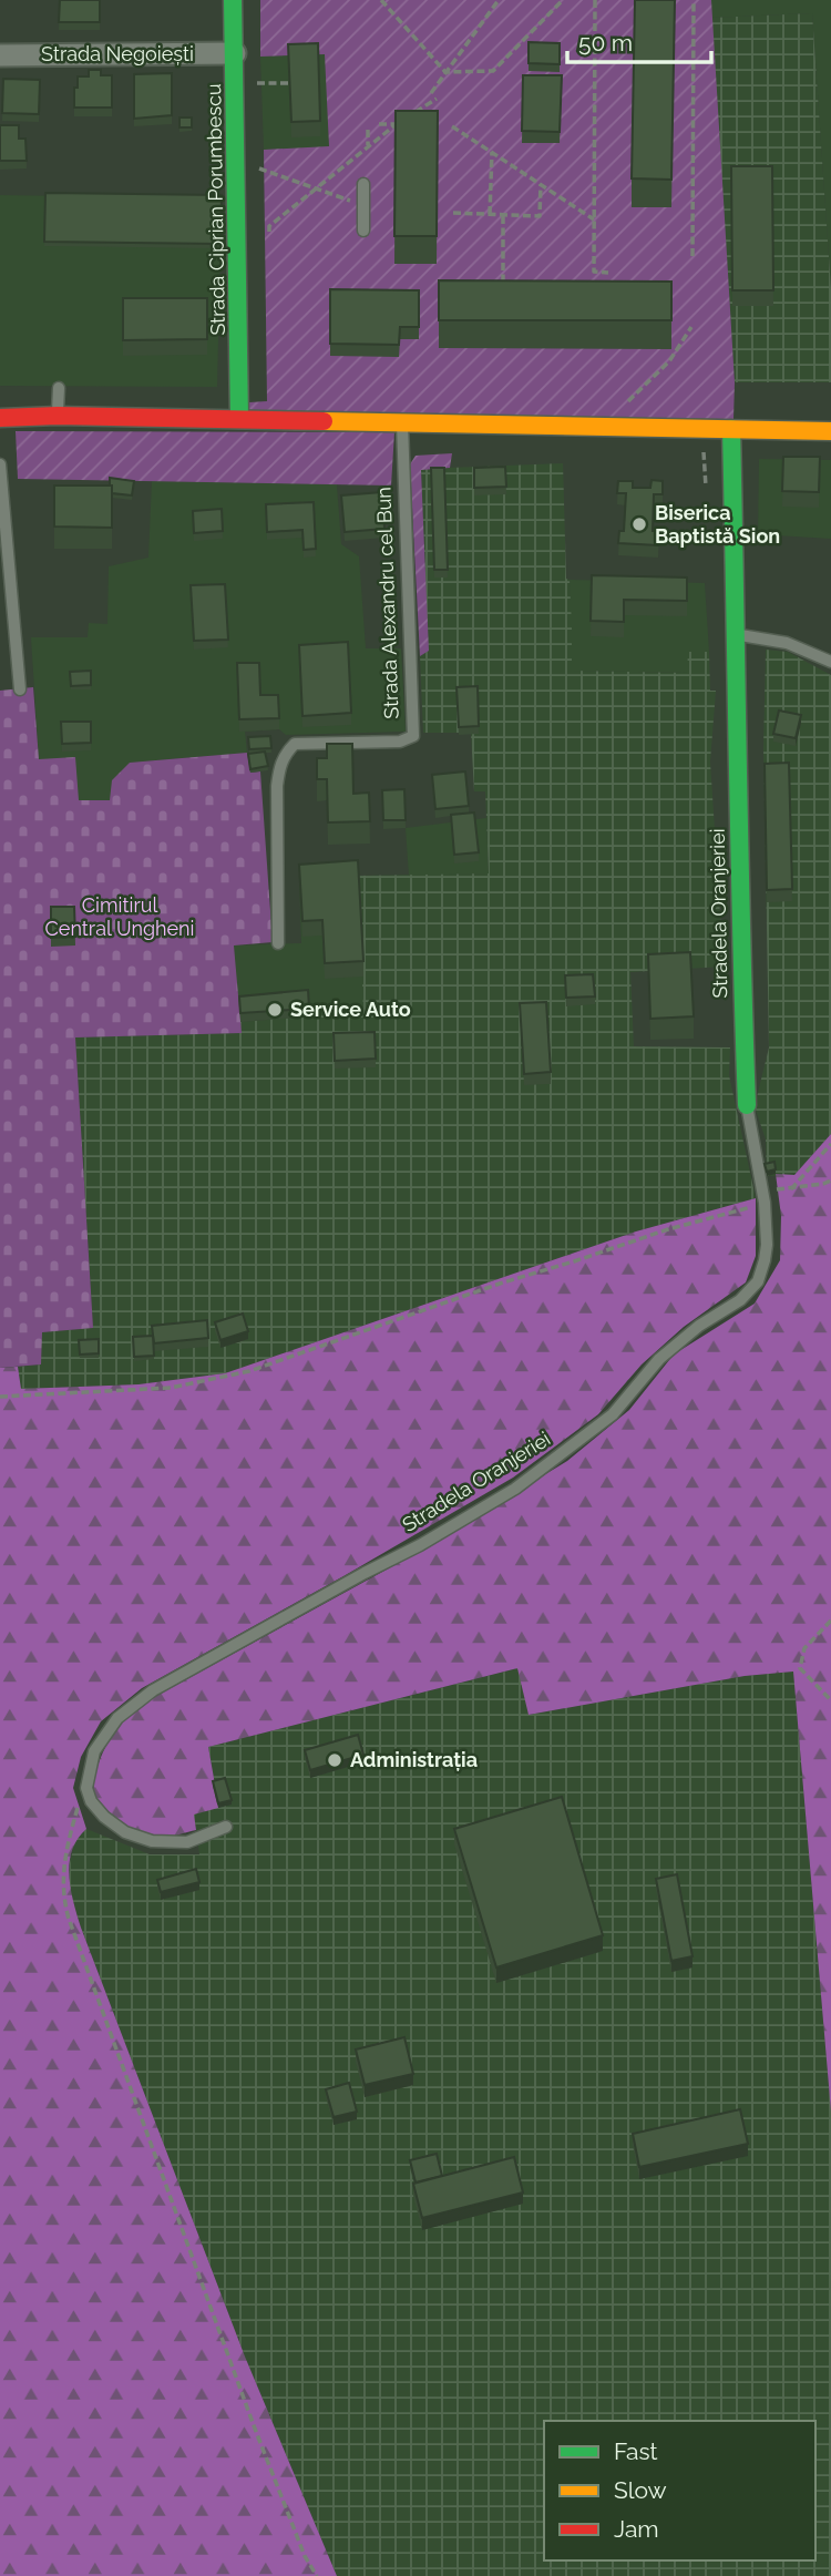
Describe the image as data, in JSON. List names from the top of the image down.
{
  "streets": {
    "street": ["Strada Negoiești", "Strada Ciprian Porumbescu", "Stradela Oranjeriei"],
    "lane": ["Strada Alexandru cel Bun"]
  },
  "crossings": [
    ["Strada Negoiești", "Strada Ciprian Porumbescu"]
  ],
  "parks": ["Cimitirul Central Ungheni"],
  "places": ["Biserica Baptistă Sion", "Service Auto", "Administrația"],
  "legend": ["Fast", "Slow", "Jam"],
  "scale_bar": "50 m"
}
